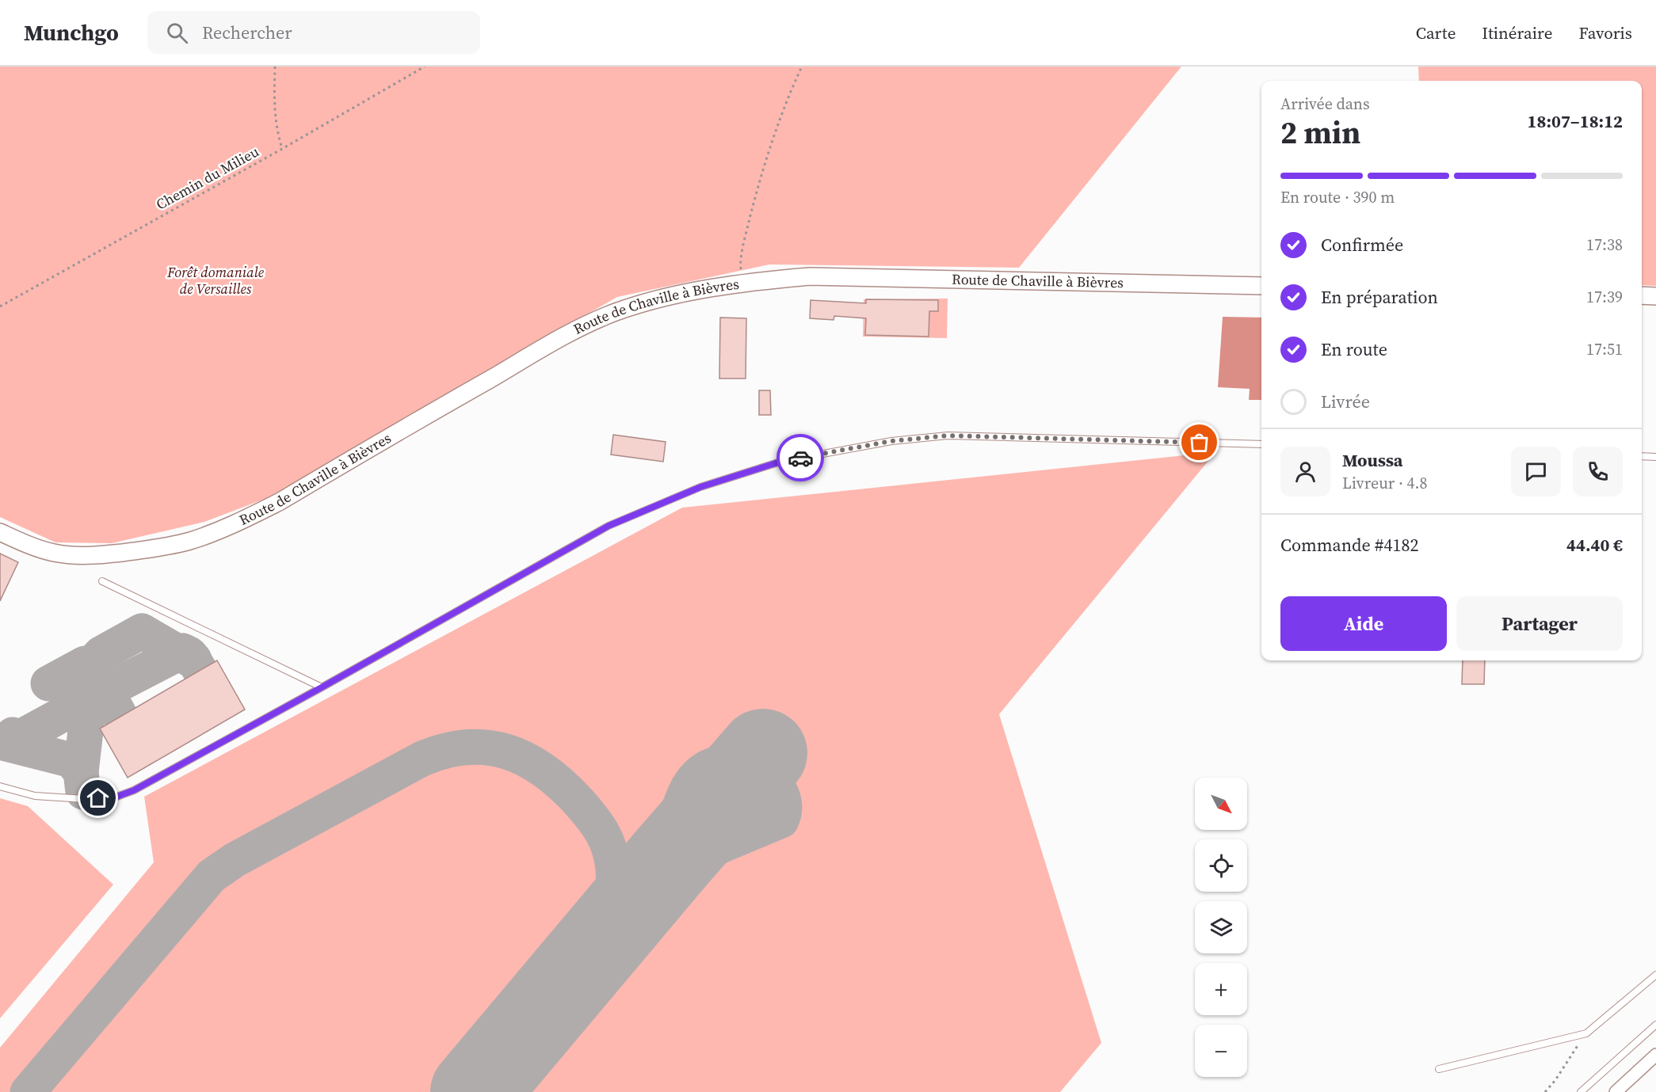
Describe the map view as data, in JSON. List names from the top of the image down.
{
  "streets": {
    "main road": ["Route de Chaville à Bièvres"],
    "path": ["Chemin du Milieu"]
  },
  "parks": ["Forêt domaniale de Versailles"],
  "north": "bottom right",
  "page": {
    "header": "Munchgo",
    "search": "Rechercher",
    "nav": ["Carte", "Itinéraire", "Favoris"],
    "heading": ["2 min", "Arrivée dans", "18:07–18:12"],
    "panel": [
      "Moussa",
      "Livreur · 4.8",
      "Commande #4182",
      "44.40 €"
    ],
    "bar": "En route · 390 m",
    "list": [
      ["Confirmée", "17:38"],
      ["En préparation", "17:39"],
      ["En route", "17:51"],
      "Livrée"
    ],
    "buttons": ["Aide", "Partager"],
    "map_buttons": ["+", "−"]
  }
}
